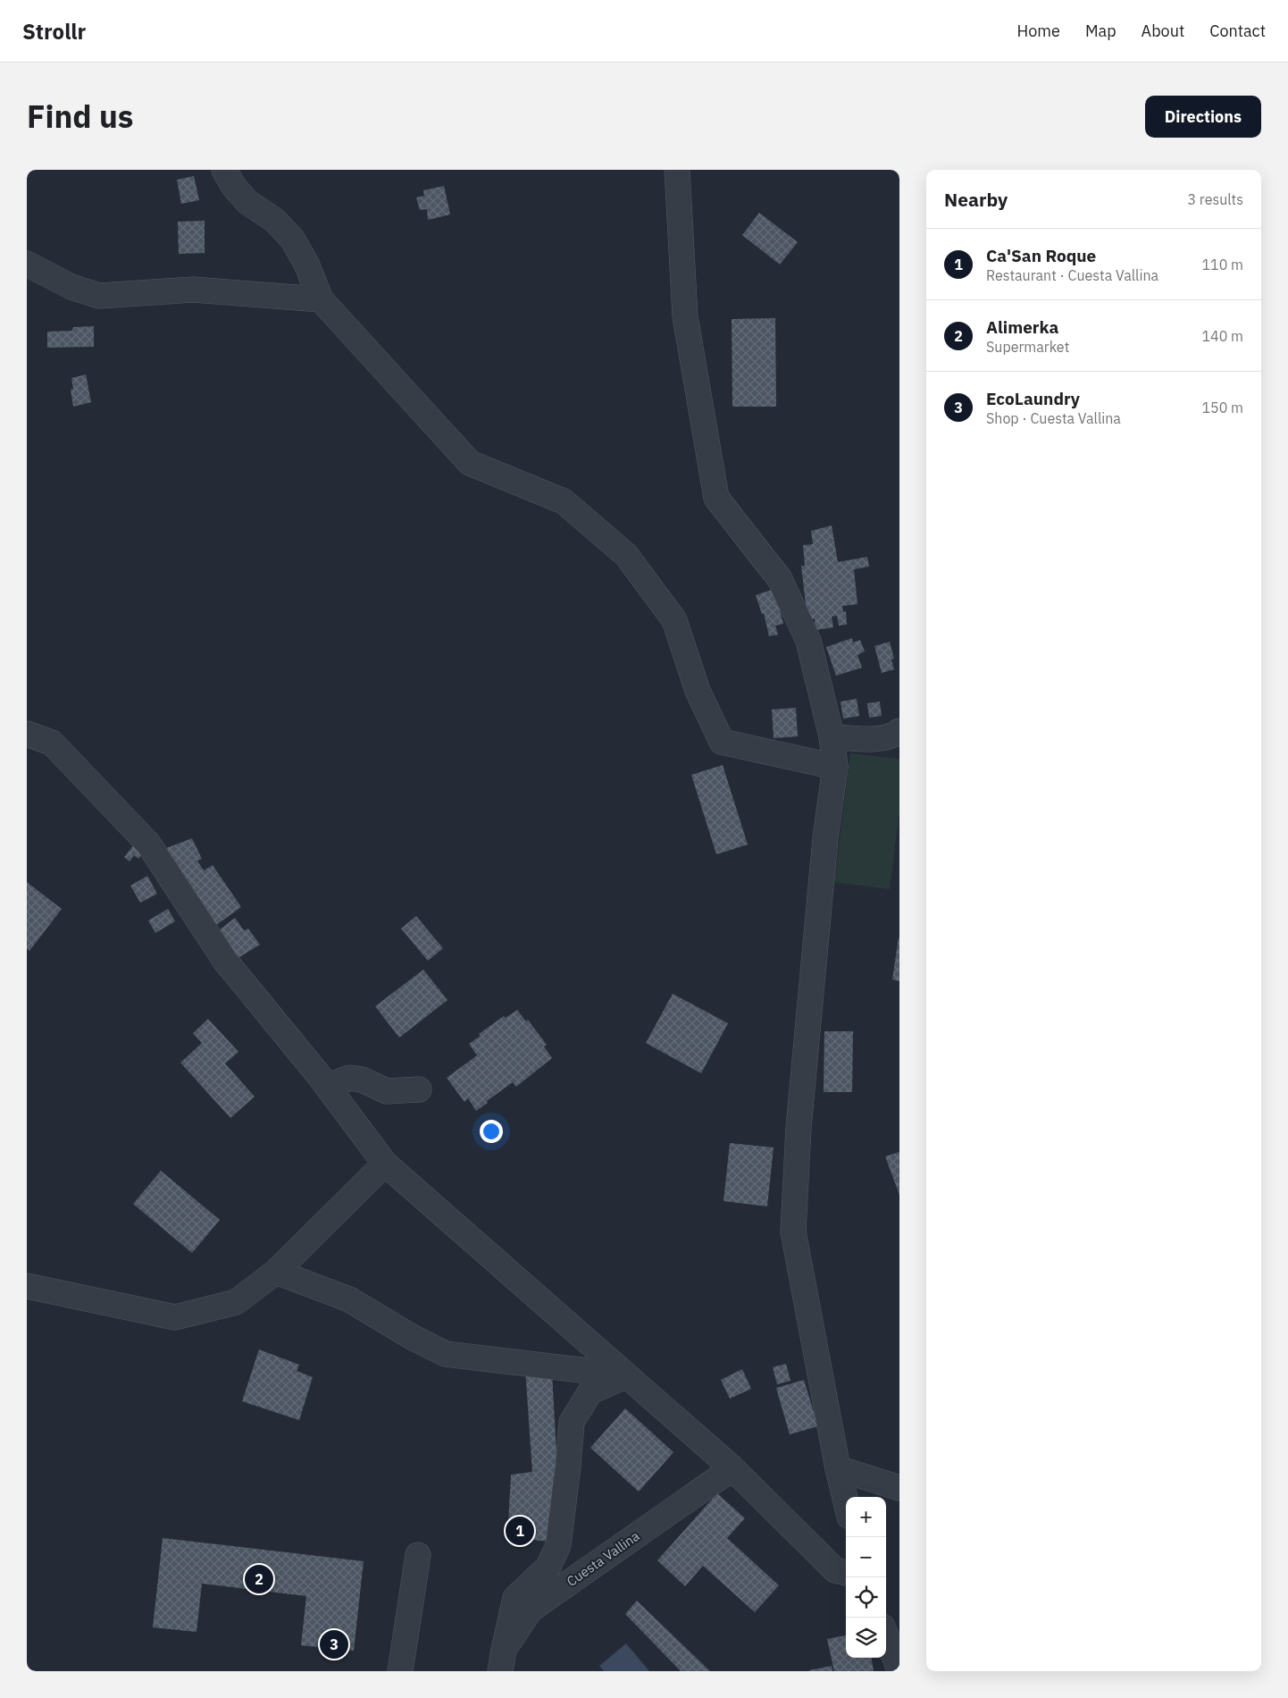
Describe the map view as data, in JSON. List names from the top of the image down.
{
  "streets": {
    "street": ["Cuesta Vallina"]
  },
  "page": {
    "header": "Strollr",
    "nav": [
      "Home",
      "Map",
      "About",
      "Contact"
    ],
    "title": "Find us",
    "buttons": "Directions",
    "heading": ["Nearby", "3 results"],
    "list": [
      {
        "mark": "1",
        "name": "Ca'San Roque",
        "note": "Restaurant · Cuesta Vallina",
        "value": "110 m"
      },
      {
        "mark": "2",
        "name": "Alimerka",
        "note": "Supermarket",
        "value": "140 m"
      },
      {
        "mark": "3",
        "name": "EcoLaundry",
        "note": "Shop · Cuesta Vallina",
        "value": "150 m"
      }
    ],
    "map_buttons": ["+", "−"],
    "pins": ["1", "2", "3"]
  }
}
